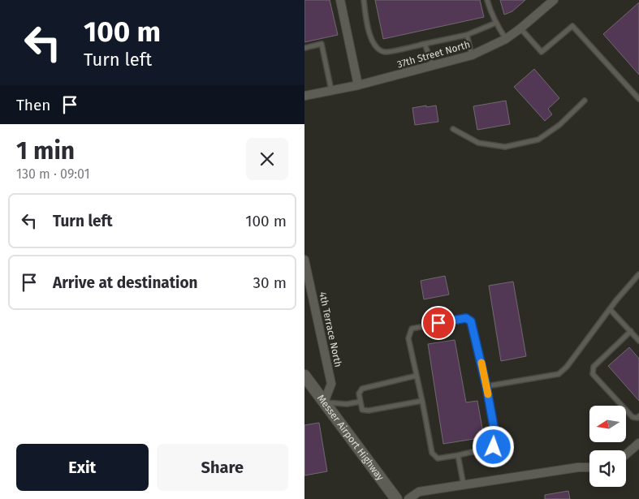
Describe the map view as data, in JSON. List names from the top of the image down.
{
  "streets": {
    "main road": ["Messer Airport Highway"],
    "street": ["37th Street North", "4th Terrace North"]
  },
  "crossings": [
    ["4th Terrace North", "Messer Airport Highway"]
  ],
  "north": "left",
  "page": {
    "turn": ["100 m", "Turn left"],
    "then": "Then",
    "heading": ["1 min", "130 m · 09:01"],
    "list": [
      {
        "name": "Turn left",
        "value": "100 m"
      },
      {
        "name": "Arrive at destination",
        "value": "30 m"
      }
    ],
    "buttons": ["Exit", "Share"]
  }
}
